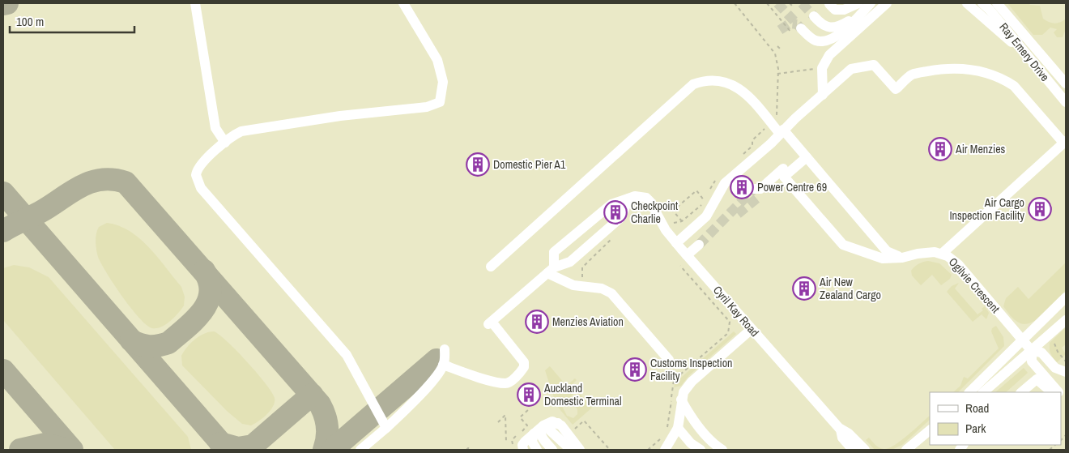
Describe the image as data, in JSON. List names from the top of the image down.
{
  "streets": {
    "street": ["Ray Emery Drive", "Ogilvie Crescent", "Cyril Kay Road"]
  },
  "places": {
    "building": [
      "Air Menzies",
      "Domestic Pier A1",
      "Power Centre 69",
      "Air Cargo Inspection Facility",
      "Checkpoint Charlie",
      "Air New Zealand Cargo",
      "Menzies Aviation",
      "Customs Inspection Facility",
      "Auckland Domestic Terminal"
    ]
  },
  "legend": ["Road", "Park"],
  "scale_bar": "100 m"
}
